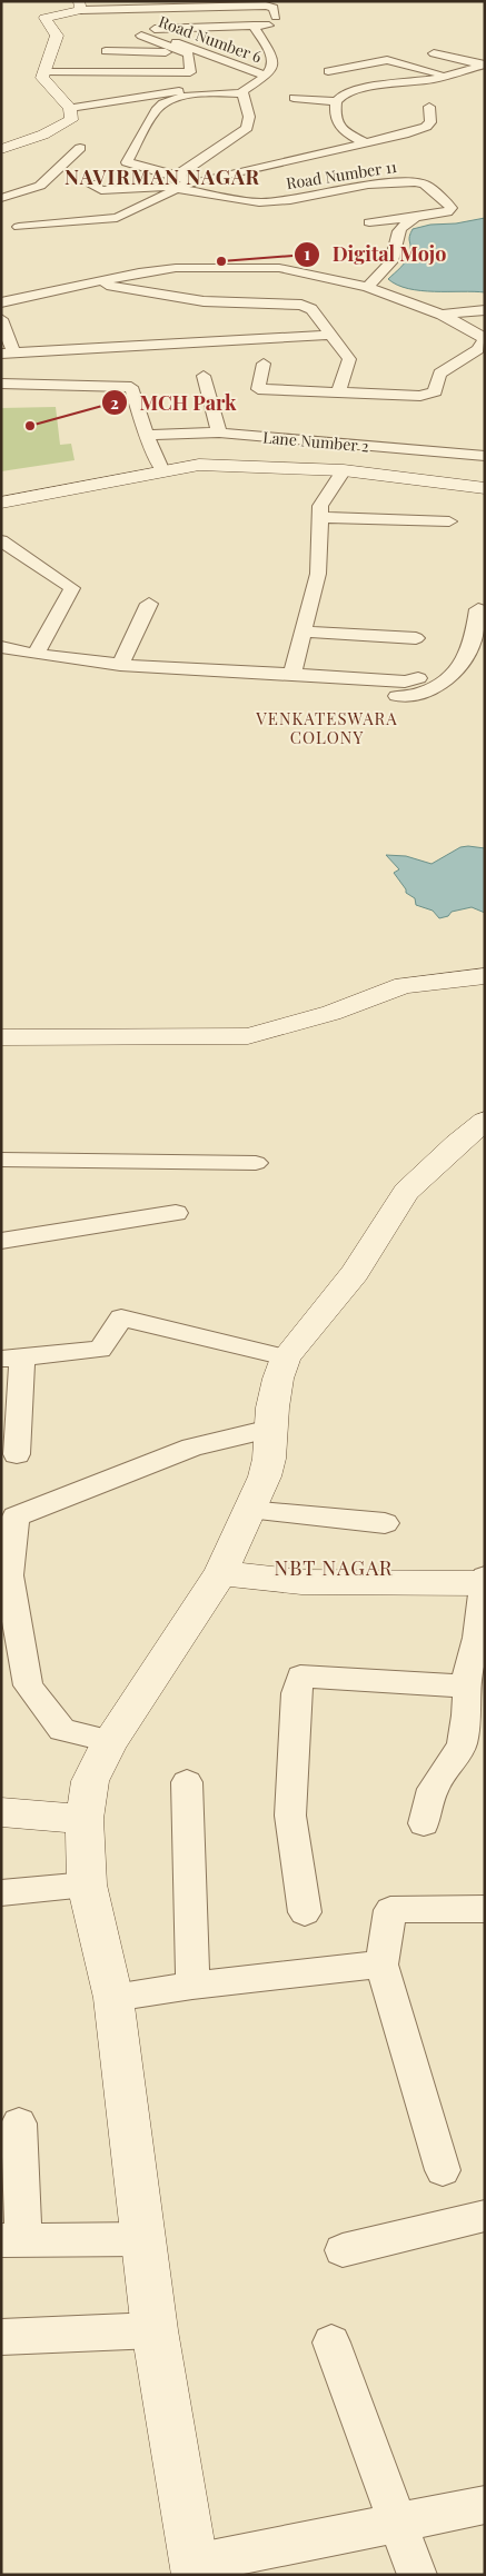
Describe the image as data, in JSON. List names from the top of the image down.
{
  "streets": {
    "street": ["Road Number 6", "Road Number 11", "Lane Number 2"]
  },
  "districts": ["NAVIRMAN NAGAR", "VENKATESWARA COLONY", "NBT NAGAR"],
  "places": ["Digital Mojo", "MCH Park"]
}
